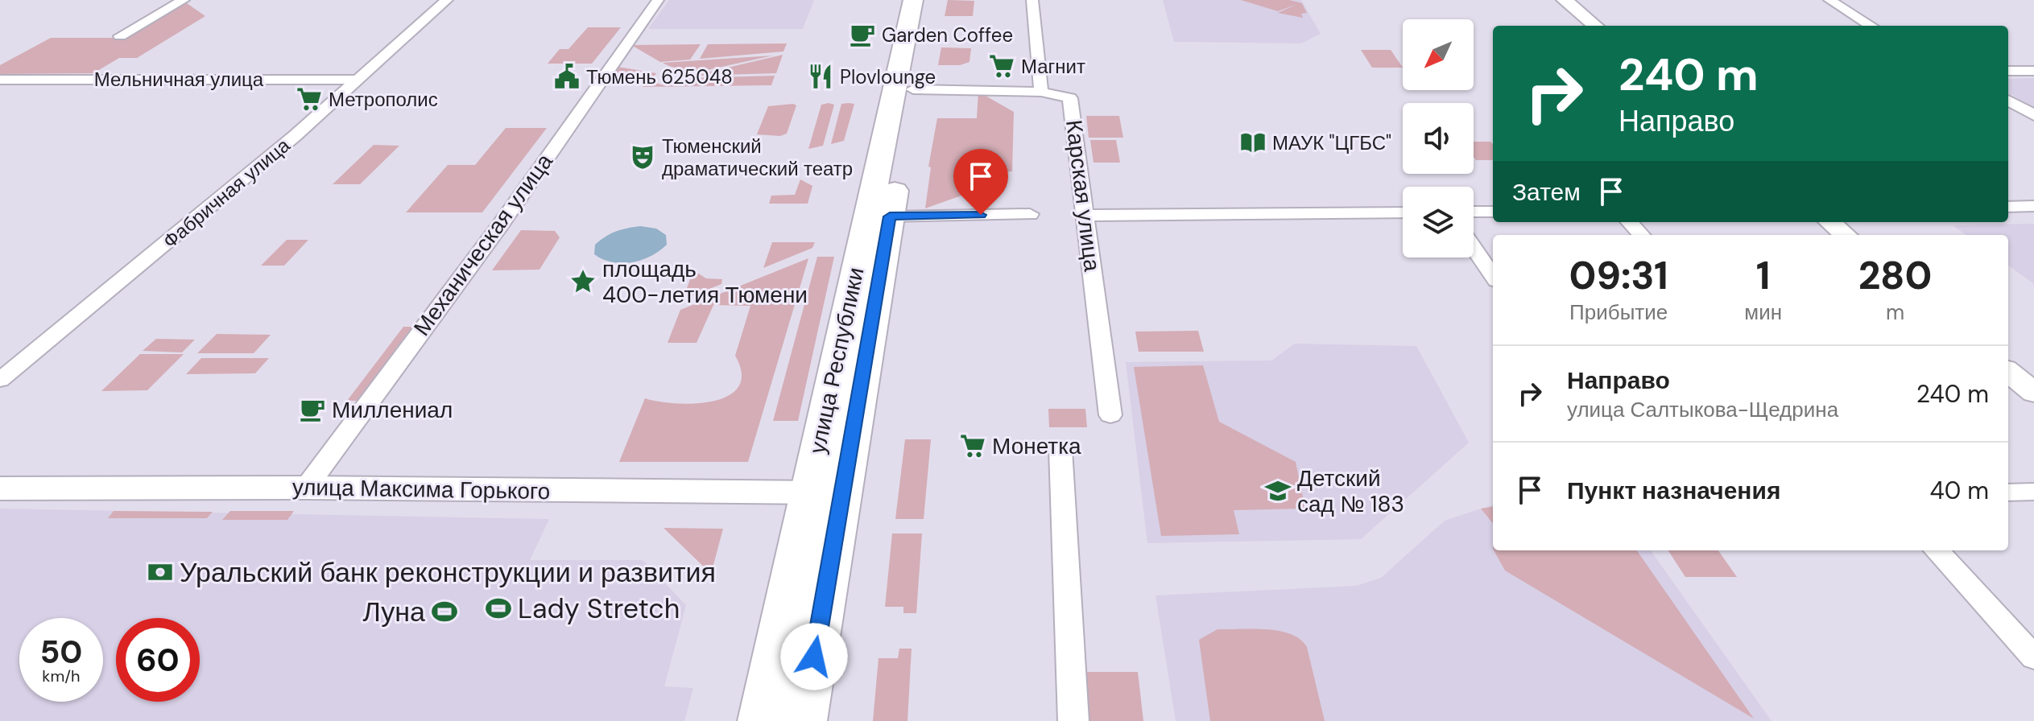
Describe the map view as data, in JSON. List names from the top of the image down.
{
  "streets": {
    "main road": ["улица Республики"],
    "street": [
      "Мельничная улица",
      "Фабричная улица",
      "Карская улица",
      "Механическая улица",
      "улица Максима Горького"
    ]
  },
  "crossings": [
    ["Мельничная улица", "Фабричная улица"],
    ["Механическая улица", "улица Максима Горького"],
    ["улица Республики", "улица Максима Горького"]
  ],
  "places": {
    "cafe": ["Garden Coffee", "Миллениал"],
    "supermarket": ["Магнит", "Метрополис", "Монетка"],
    "public building": ["Тюмень 625048"],
    "restaurant": ["Plovlounge"],
    "library": ["МАУК \"ЦГБС\""],
    "theatre": ["Тюменский драматический театр"],
    "place": ["площадь 400-летия Тюмени"],
    "school or university": ["Детский сад № 183"],
    "bank": ["Уральский банк реконструкции и развития"],
    "sports": ["Lady Stretch", "Луна"]
  },
  "north": "bottom left",
  "page": {
    "turn": ["240 m", "Направо"],
    "then": "Затем",
    "eta": [
      "09:31",
      "Прибытие",
      "1",
      "мин",
      "280",
      "m"
    ],
    "list": [
      {
        "name": "Направо",
        "note": "улица Салтыкова-Щедрина",
        "value": "240 m"
      },
      {
        "name": "Пункт назначения",
        "value": "40 m"
      }
    ],
    "speed": "50 km/h",
    "limit": "60"
  }
}
